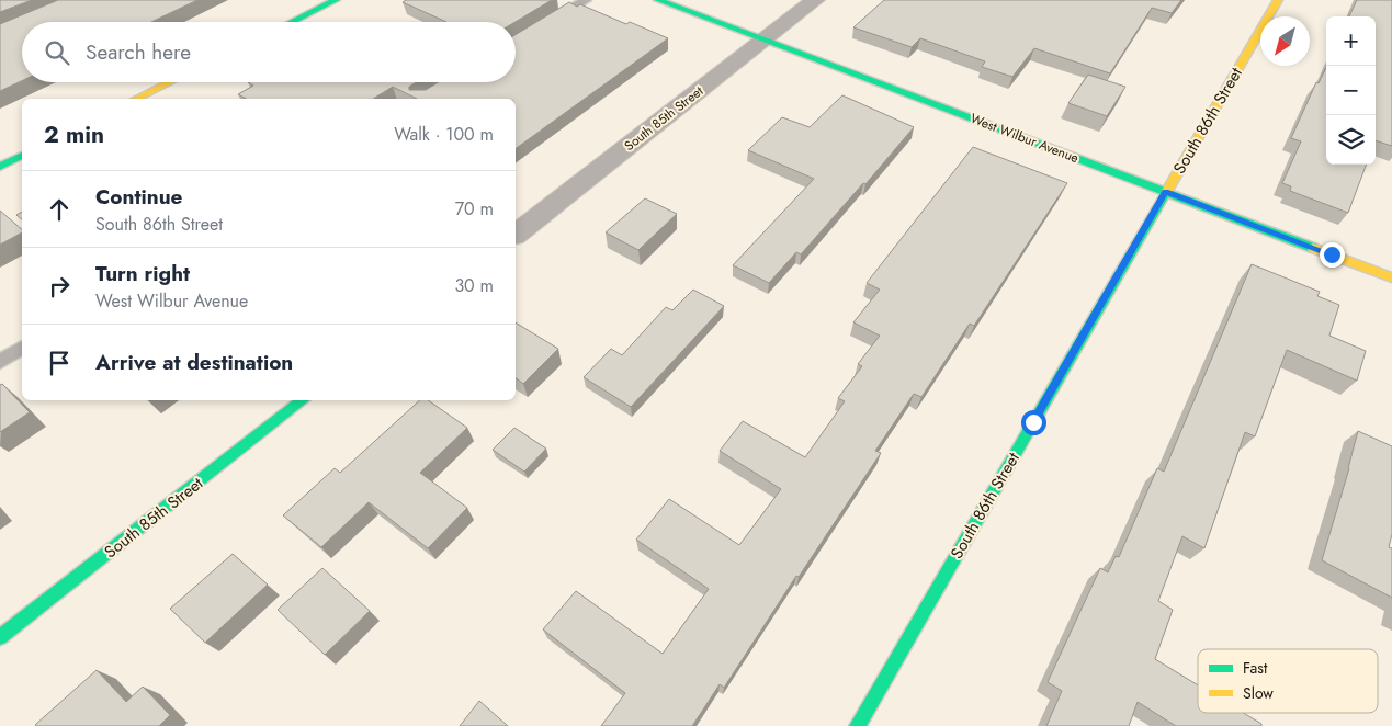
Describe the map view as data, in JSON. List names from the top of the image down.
{
  "streets": {
    "street": ["South 85th Street", "South 86th Street", "West Wilbur Avenue"]
  },
  "crossings": [
    ["South 85th Street", "West Wilbur Avenue"],
    ["South 86th Street", "West Wilbur Avenue"]
  ],
  "legend": ["Fast", "Slow"],
  "north": "bottom left",
  "page": {
    "map_buttons": ["+", "−"],
    "search": "Search here",
    "heading": ["2 min", "Walk · 100 m"],
    "list": [
      ["Continue", "South 86th Street", "70 m"],
      ["Turn right", "West Wilbur Avenue", "30 m"],
      "Arrive at destination"
    ]
  }
}
